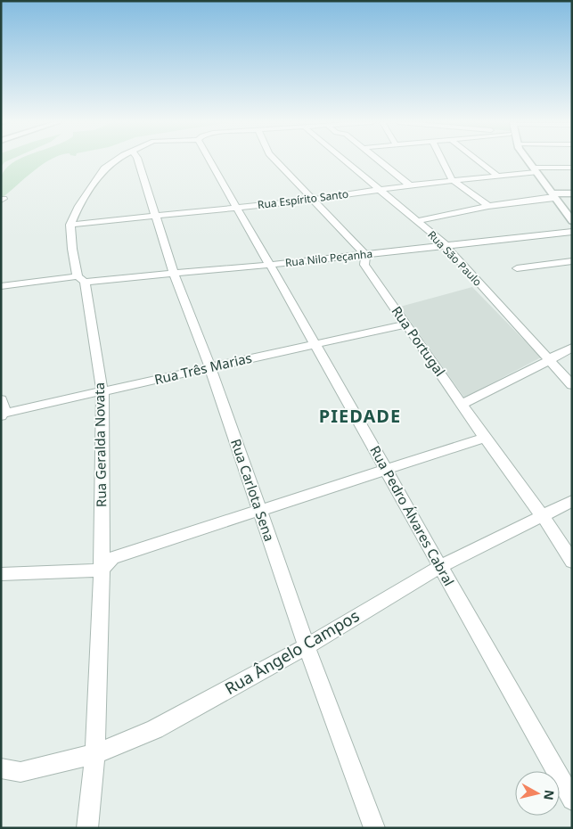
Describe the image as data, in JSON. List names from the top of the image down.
{
  "streets": {
    "street": [
      "Rua Espírito Santo",
      "Rua Nilo Peçanha",
      "Rua São Paulo",
      "Rua Portugal",
      "Rua Três Marias",
      "Rua Geralda Novata",
      "Rua Carlota Sena",
      "Rua Pedro Álvares Cabral",
      "Rua Ângelo Campos"
    ]
  },
  "crossings": [
    ["Rua Espírito Santo", "Rua São Paulo"],
    ["Rua Espírito Santo", "Rua Portugal"],
    ["Rua Espírito Santo", "Rua Geralda Novata"],
    ["Rua Espírito Santo", "Rua Carlota Sena"],
    ["Rua Espírito Santo", "Rua Pedro Álvares Cabral"],
    ["Rua Nilo Peçanha", "Rua São Paulo"],
    ["Rua Nilo Peçanha", "Rua Portugal"],
    ["Rua Nilo Peçanha", "Rua Geralda Novata"],
    ["Rua Nilo Peçanha", "Rua Carlota Sena"],
    ["Rua Nilo Peçanha", "Rua Pedro Álvares Cabral"],
    ["Rua Portugal", "Rua Três Marias"],
    ["Rua Portugal", "Rua Ângelo Campos"],
    ["Rua Três Marias", "Rua Geralda Novata"],
    ["Rua Três Marias", "Rua Carlota Sena"],
    ["Rua Três Marias", "Rua Pedro Álvares Cabral"],
    ["Rua Geralda Novata", "Rua Ângelo Campos"],
    ["Rua Carlota Sena", "Rua Ângelo Campos"],
    ["Rua Pedro Álvares Cabral", "Rua Ângelo Campos"]
  ],
  "districts": ["PIEDADE"],
  "north": "right"
}
